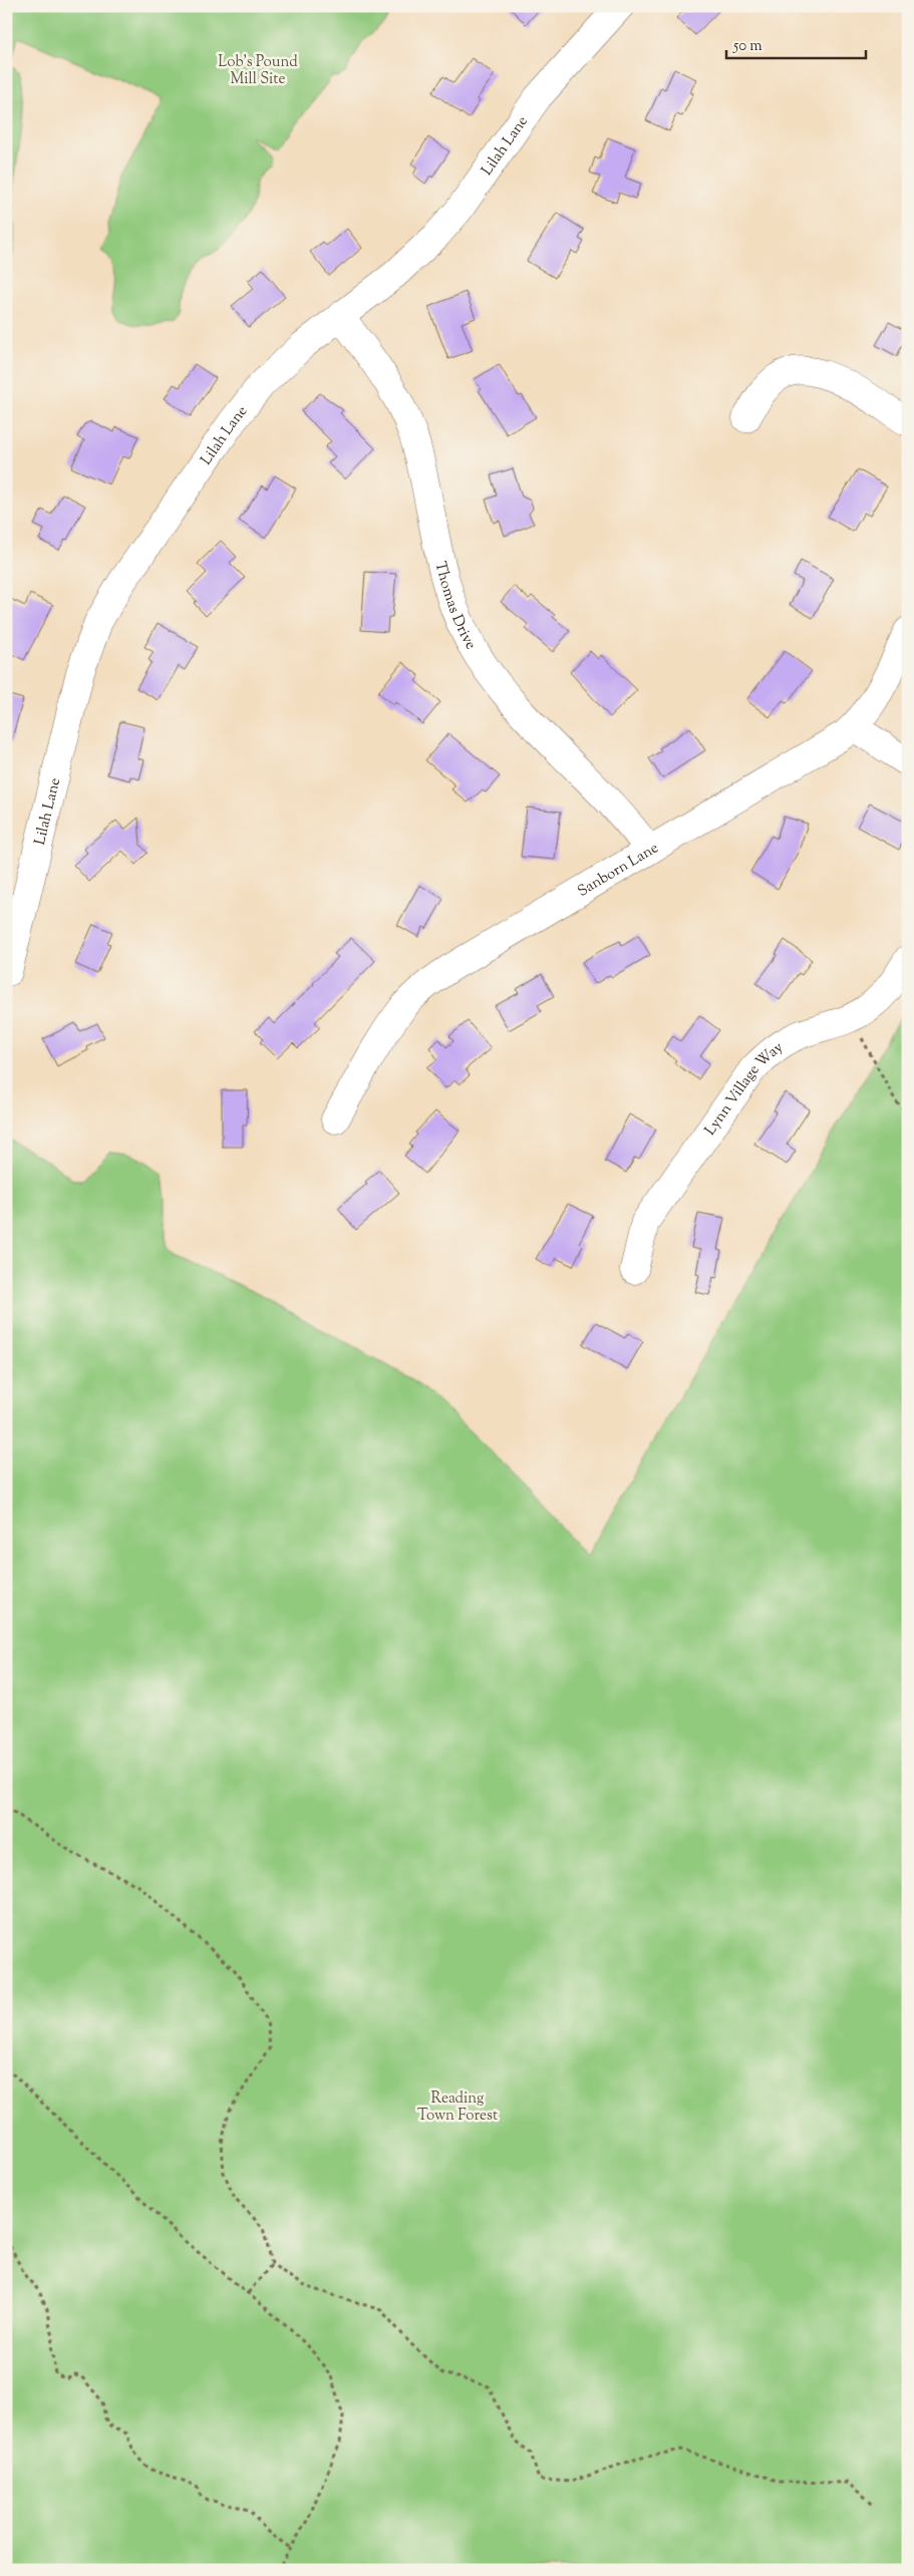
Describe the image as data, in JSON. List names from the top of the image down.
{
  "streets": {
    "street": [
      "Lilah Lane",
      "Thomas Drive",
      "Sanborn Lane",
      "Lynn Village Way"
    ]
  },
  "crossings": [
    ["Lilah Lane", "Thomas Drive"],
    ["Thomas Drive", "Sanborn Lane"]
  ],
  "parks": ["Lob's Pound Mill Site", "Reading Town Forest"],
  "scale_bar": "50 m"
}
